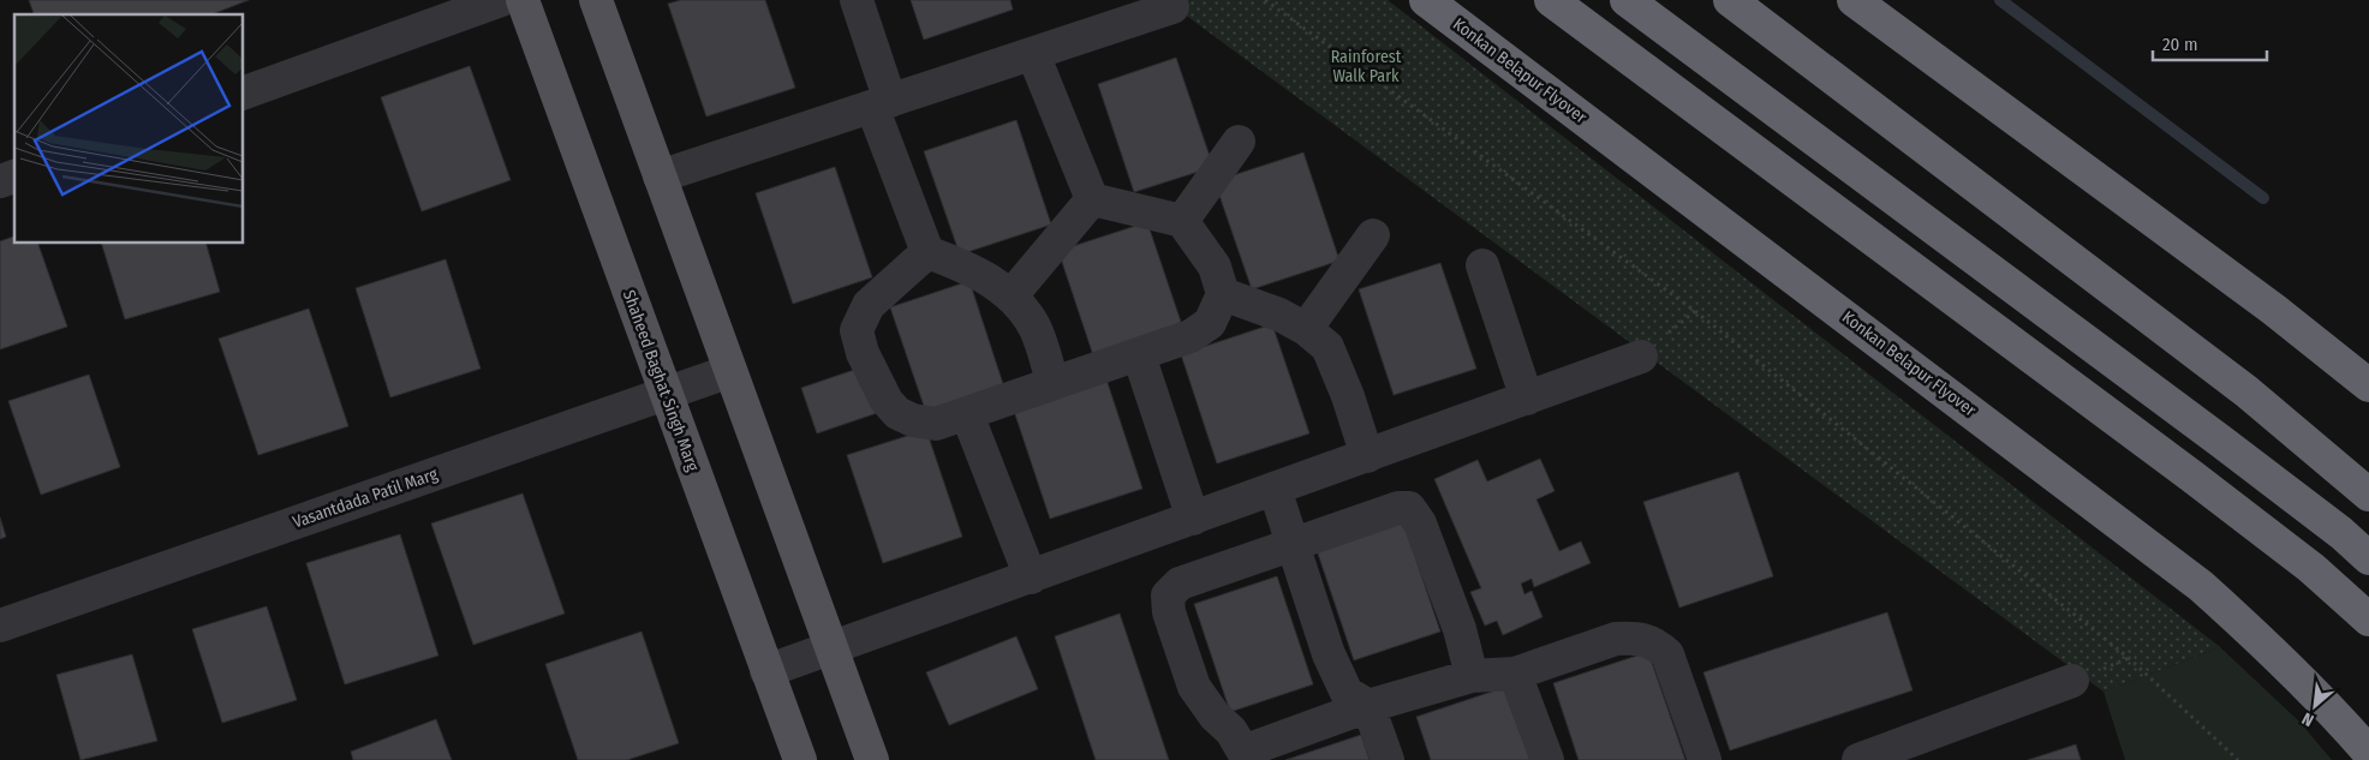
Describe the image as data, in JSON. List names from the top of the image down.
{
  "streets": {
    "highway": ["Konkan Belapur Flyover"],
    "main road": ["Shaheed Baghat Singh Marg"],
    "street": ["Vasantdada Patil Marg"]
  },
  "crossings": [
    ["Shaheed Baghat Singh Marg", "Vasantdada Patil Marg"]
  ],
  "parks": ["Rainforest Walk Park"],
  "scale_bar": "20 m",
  "north": "bottom left"
}
